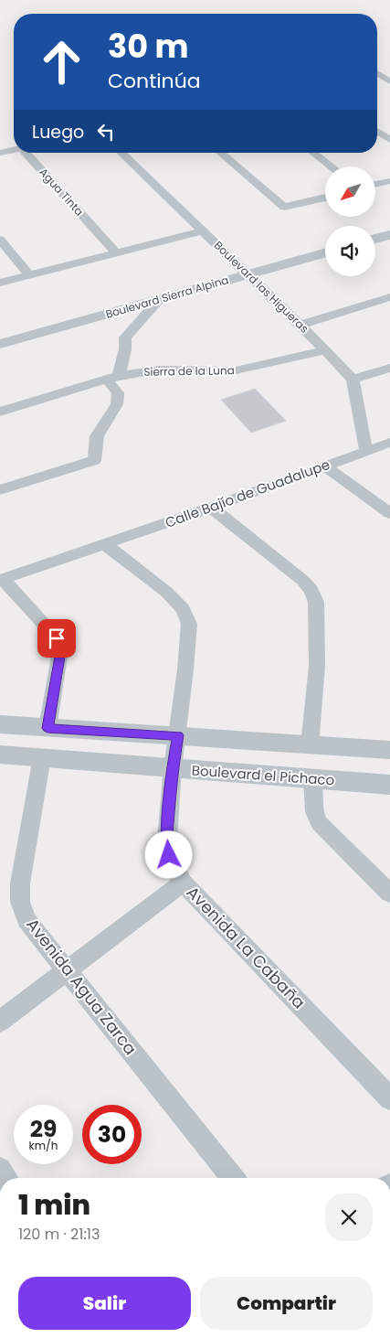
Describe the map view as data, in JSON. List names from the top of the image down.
{
  "streets": {
    "street": [
      "Agua Tinta",
      "Boulevard las Higueras",
      "Boulevard Sierra Alpina",
      "Sierra de la Luna",
      "Calle Bajío de Guadalupe",
      "Boulevard el Pichaco",
      "Avenida La Cabaña",
      "Avenida Agua Zarca"
    ]
  },
  "crossings": [
    ["Boulevard las Higueras", "Boulevard Sierra Alpina"],
    ["Boulevard las Higueras", "Sierra de la Luna"],
    ["Boulevard el Pichaco", "Avenida La Cabaña"],
    ["Boulevard el Pichaco", "Avenida Agua Zarca"]
  ],
  "north": "bottom left",
  "page": {
    "turn": ["30 m", "Continúa"],
    "then": "Luego",
    "speed": "29 km/h",
    "limit": "30",
    "heading": ["1 min", "120 m · 21:13"],
    "buttons": ["Salir", "Compartir"]
  }
}
